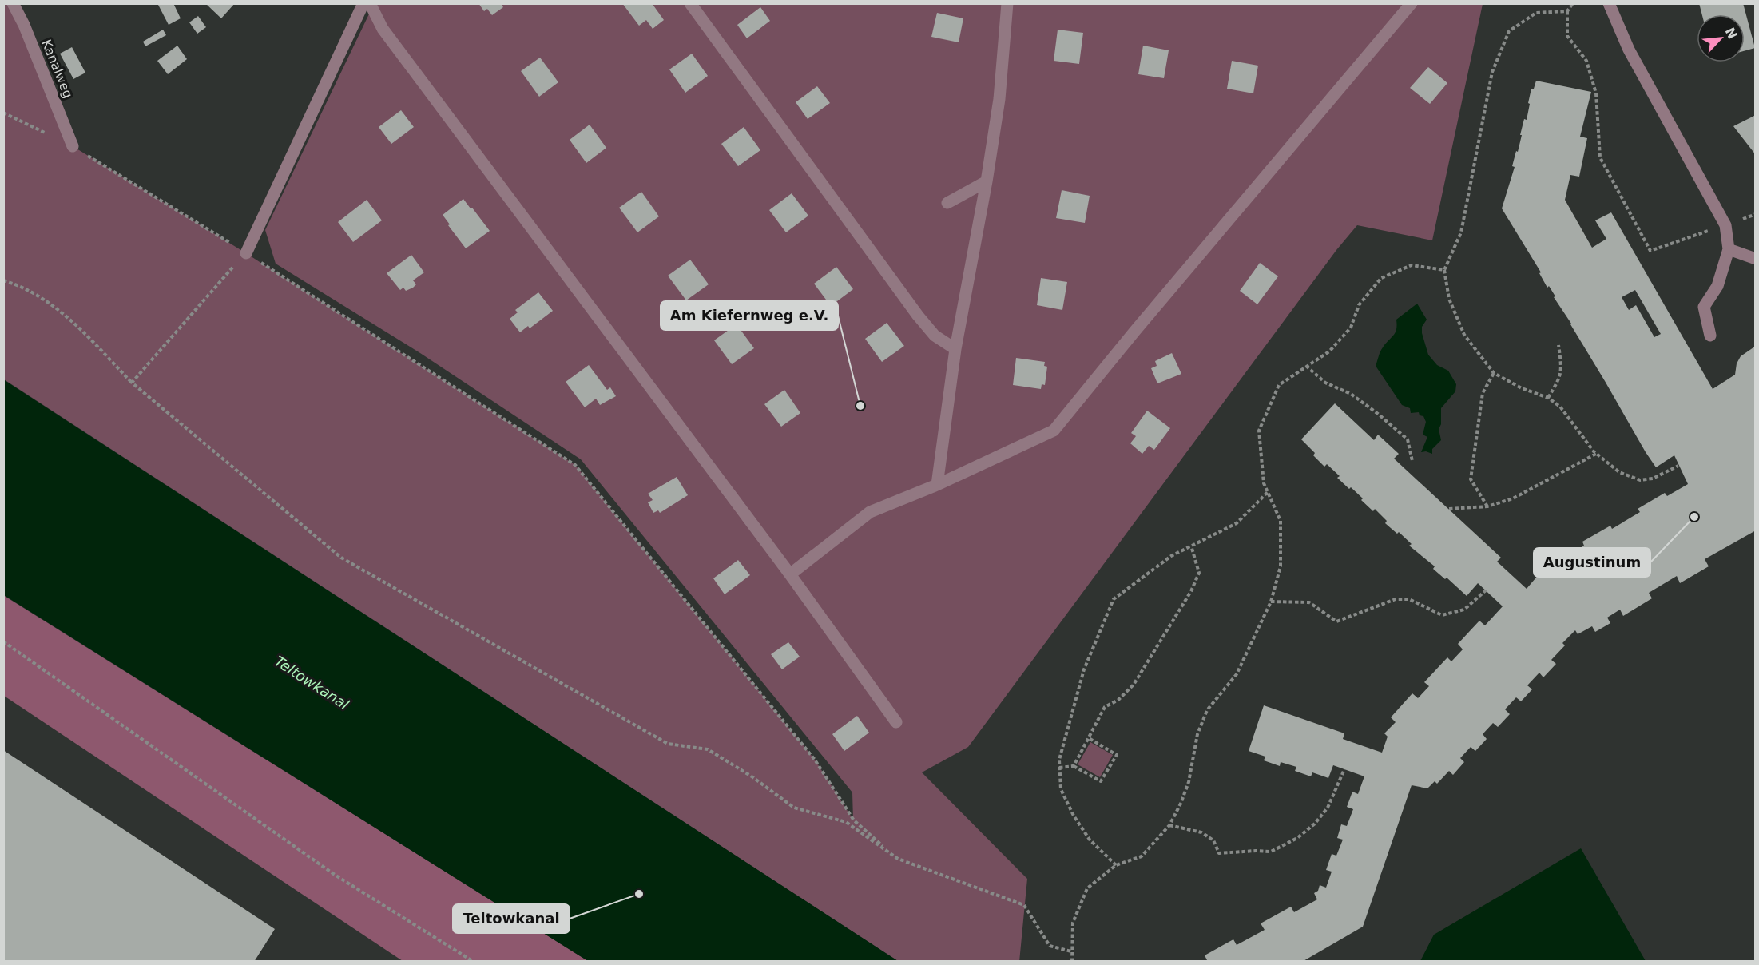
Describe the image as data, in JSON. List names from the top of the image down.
{
  "streets": {
    "street": ["Kanalweg"]
  },
  "water": ["Teltowkanal"],
  "places": ["Am Kiefernweg e.V.", "Augustinum", "Teltowkanal"],
  "north": "top right"
}
